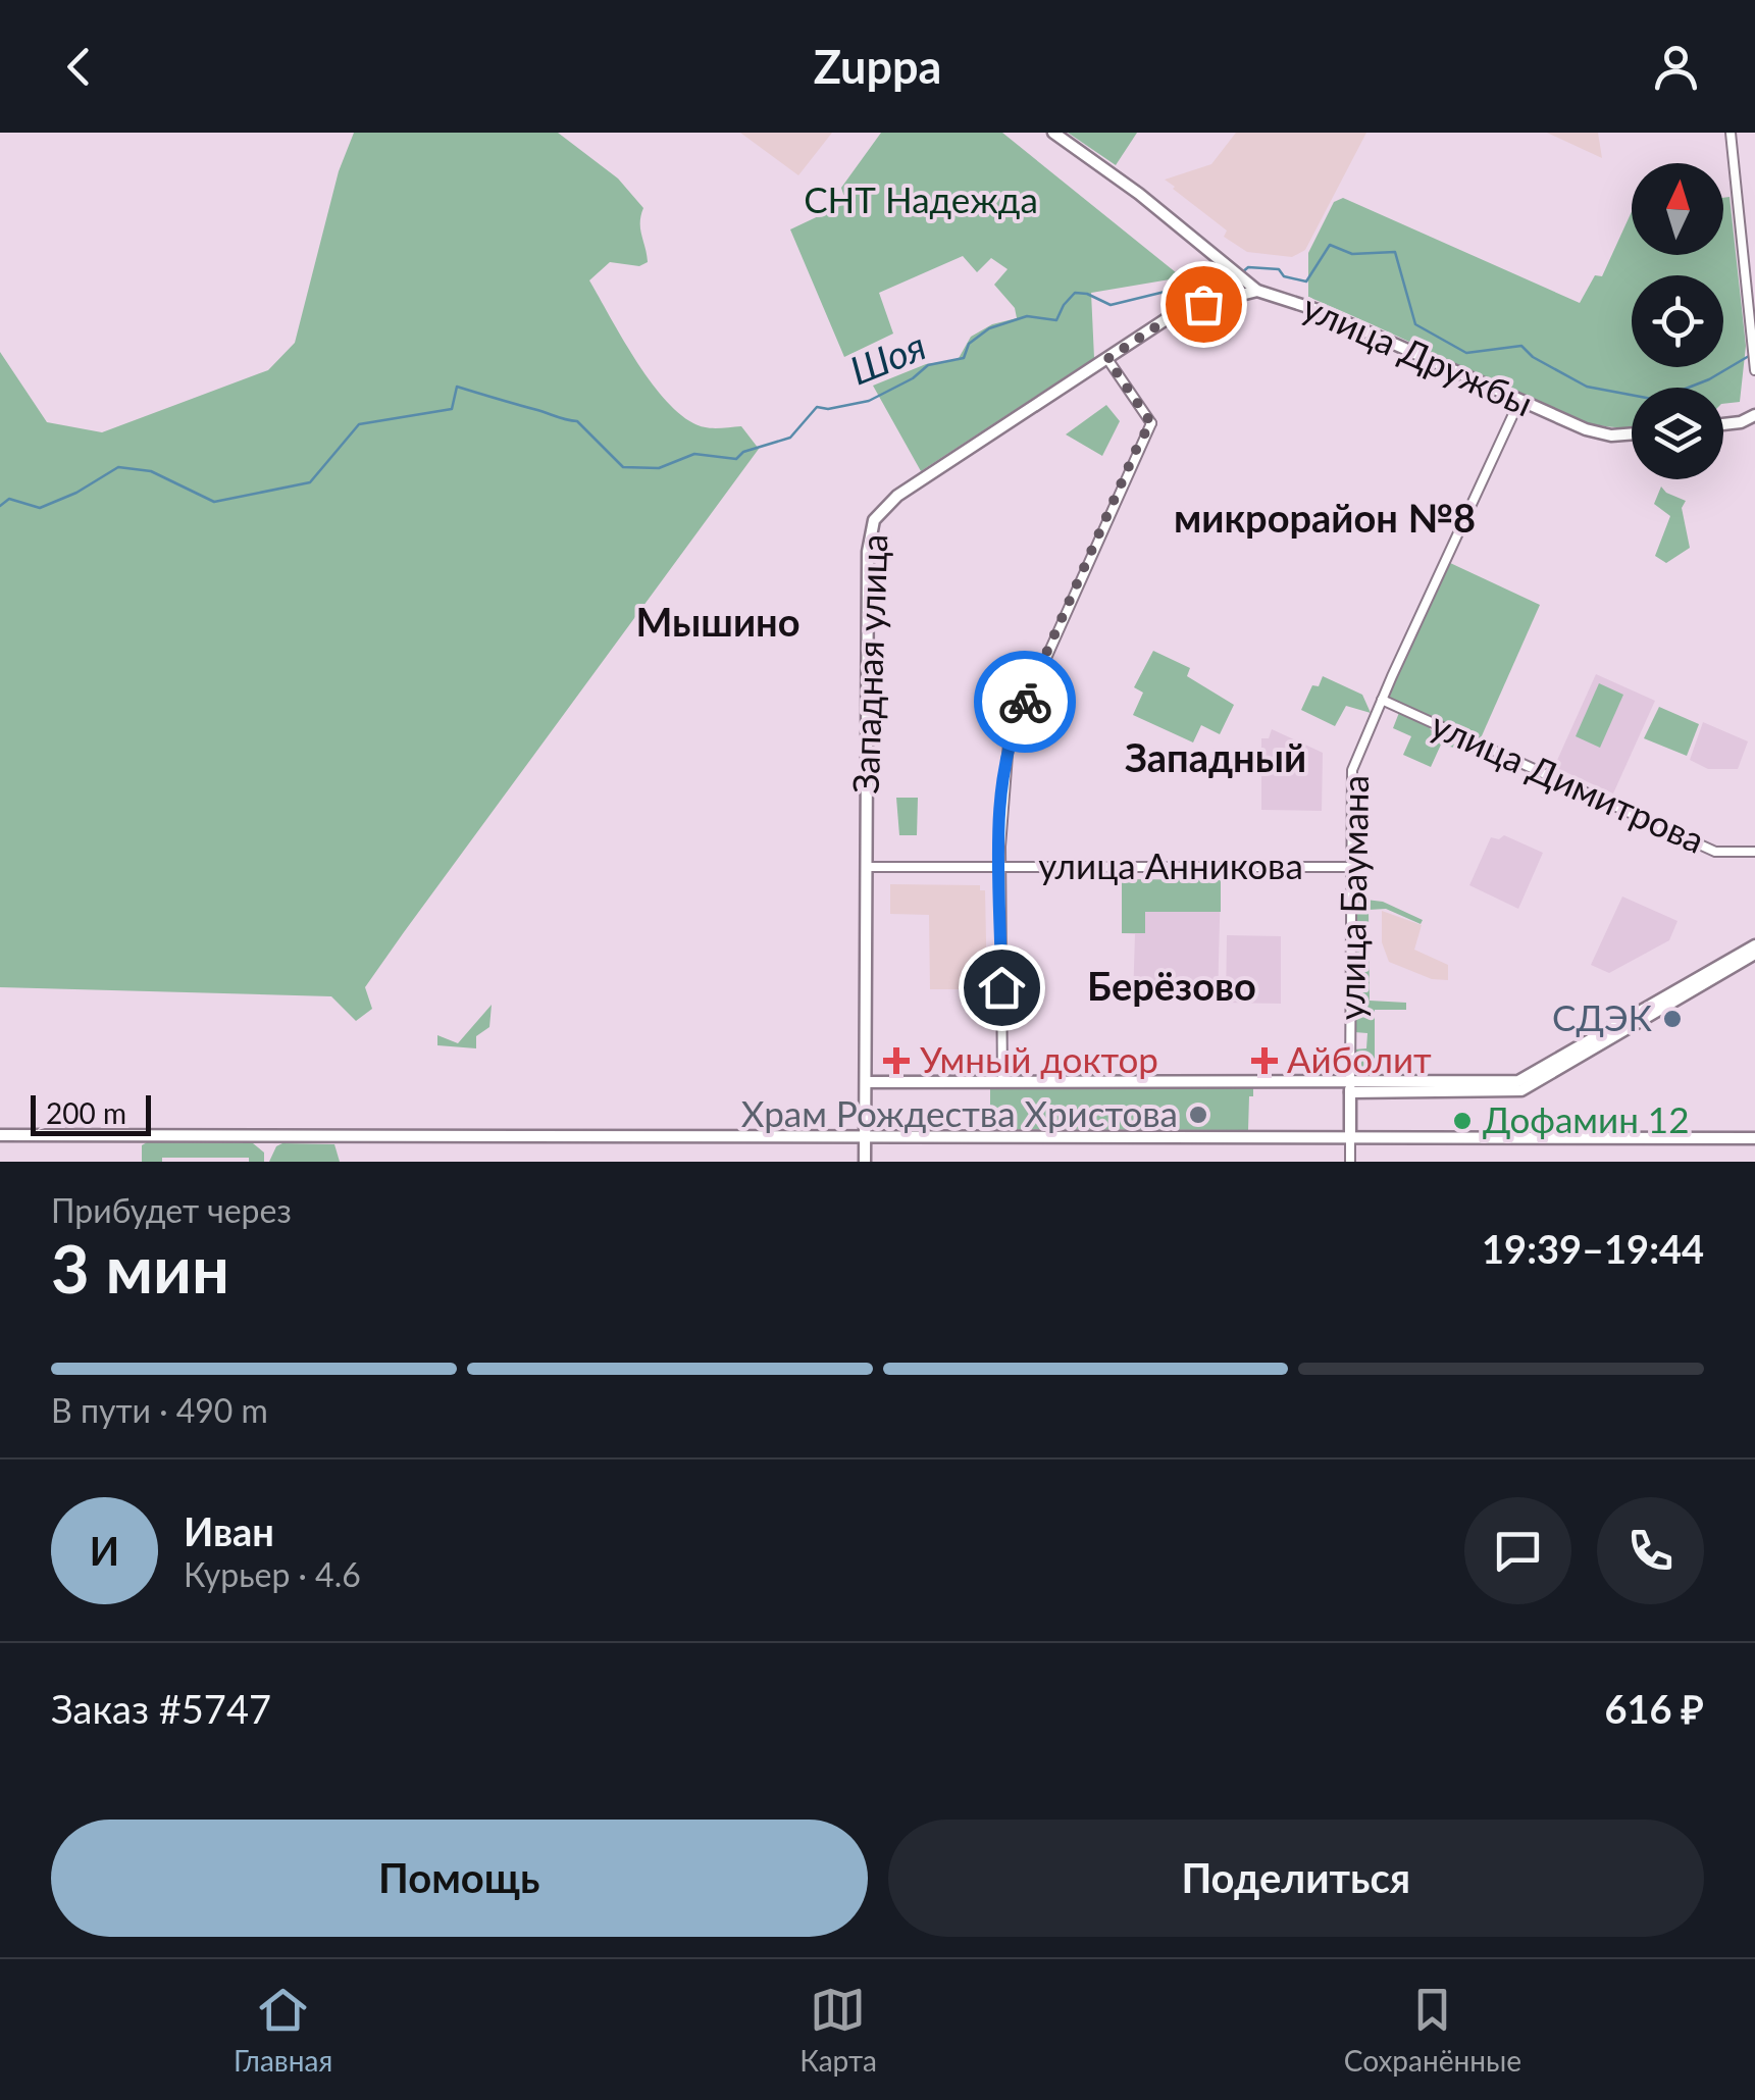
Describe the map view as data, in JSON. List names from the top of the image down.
{
  "streets": {
    "main road": ["улица Дружбы", "Западная улица", "улица Баумана"],
    "street": ["улица Димитрова", "улица Анникова"]
  },
  "crossings": [
    ["улица Дружбы", "Западная улица"],
    ["улица Дружбы", "улица Баумана"],
    ["Западная улица", "улица Анникова"],
    ["улица Димитрова", "улица Баумана"],
    ["улица Анникова", "улица Баумана"]
  ],
  "districts": [
    "микрорайон №8",
    "Мышино",
    "Западный",
    "Берёзово"
  ],
  "water": ["Шоя"],
  "parks": ["СНТ Надежда"],
  "places": {
    "other": ["СДЭК", "Храм Рождества Христова", "Дофамин 12"],
    "health": ["Умный доктор", "Айболит"]
  },
  "scale_bar": "200 m",
  "north": "top",
  "page": {
    "header": "Zuppa",
    "scale": "200 m",
    "heading": ["3 мин", "Прибудет через", "19:39–19:44"],
    "panel": [
      "Иван",
      "Курьер · 4.6",
      "Заказ #5747",
      "616 ₽"
    ],
    "bar": "В пути · 490 m",
    "round": "И",
    "buttons": ["Помощь", "Поделиться"],
    "tabs": ["Главная", "Карта", "Сохранённые"]
  }
}
